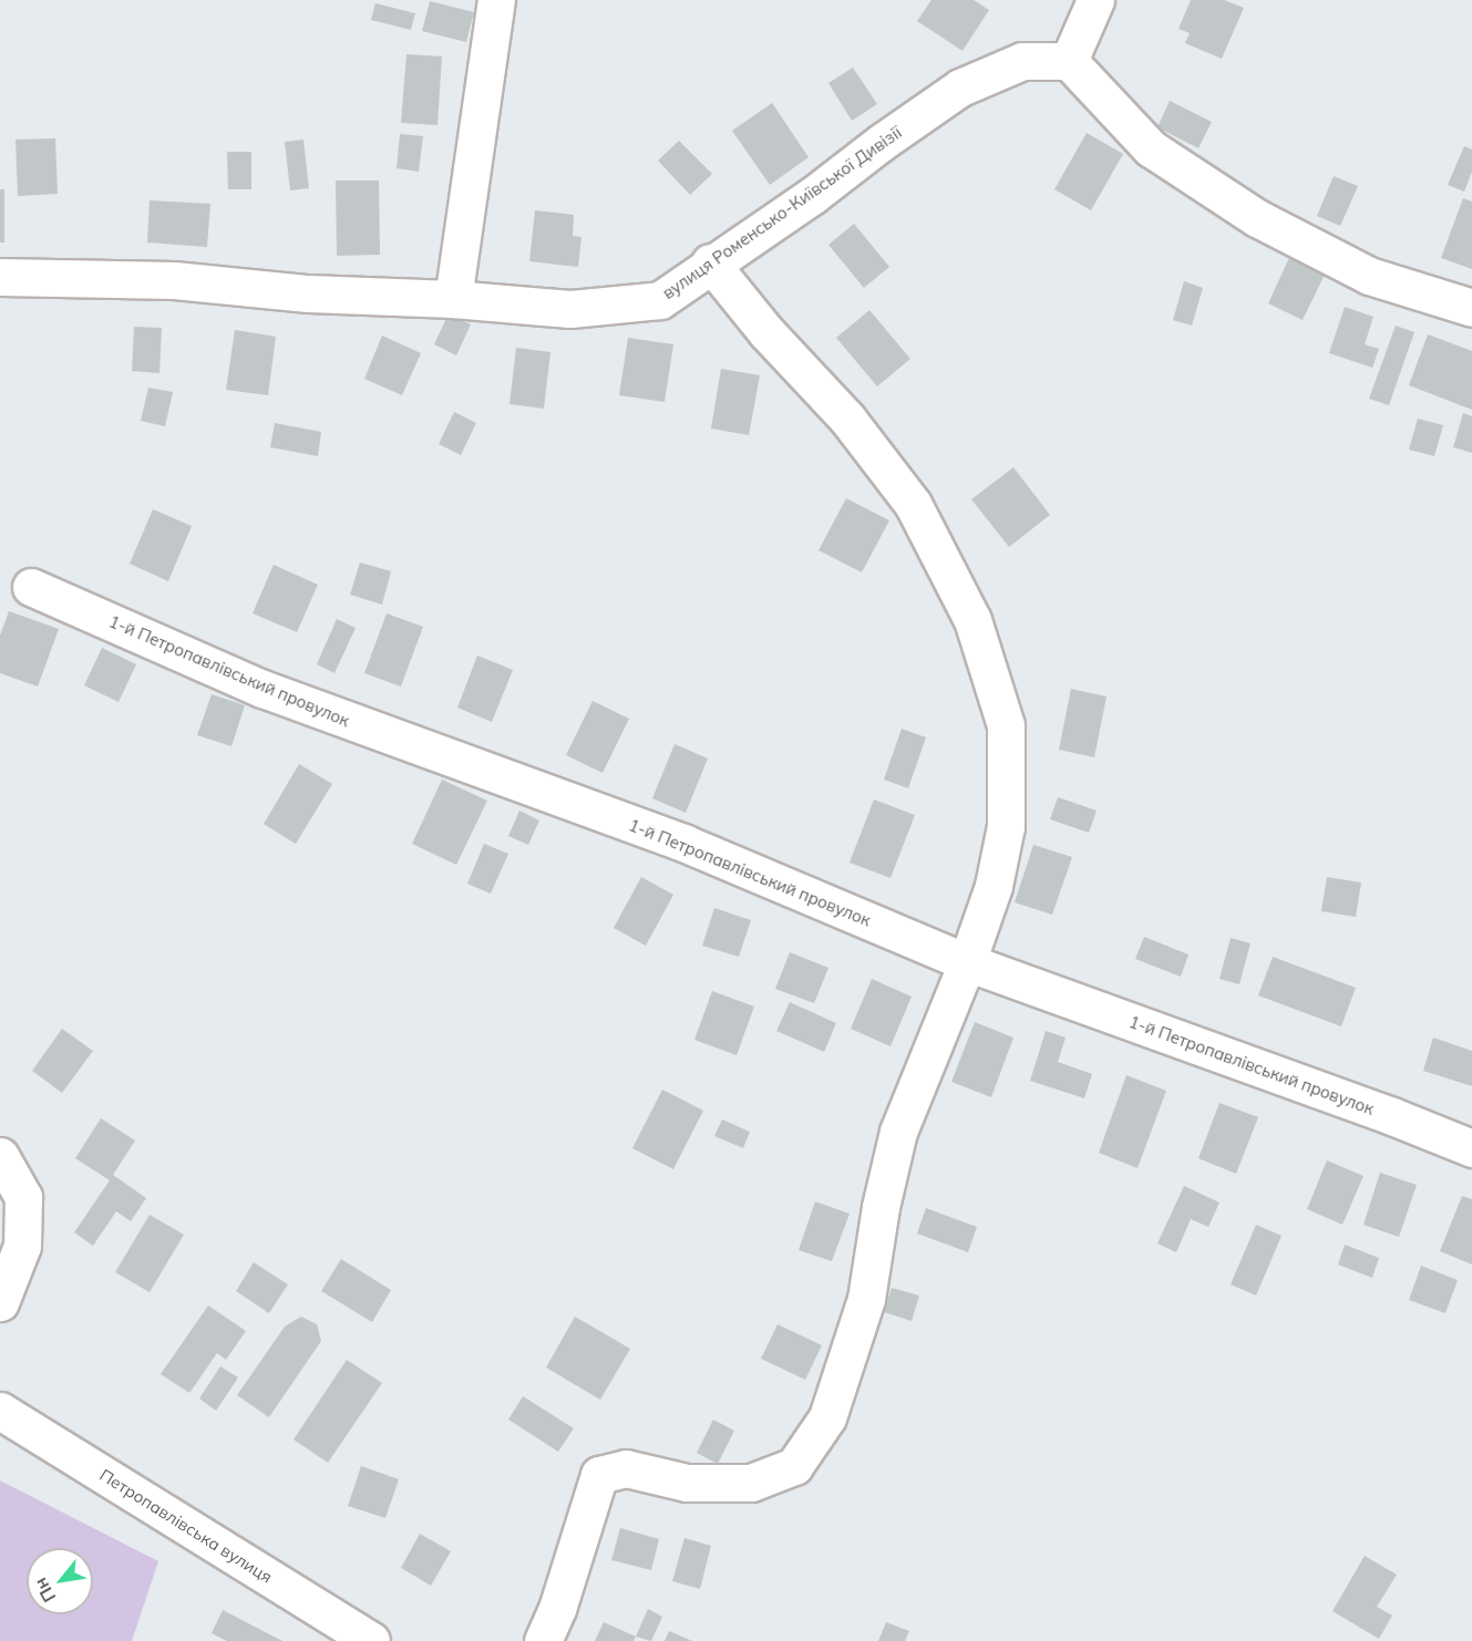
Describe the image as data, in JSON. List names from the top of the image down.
{
  "streets": {
    "street": ["вулиця Роменсько-Київської Дивізії", "1-й Петропавлівський провулок", "Петропавлівська вулиця"]
  },
  "north": "bottom left"
}
